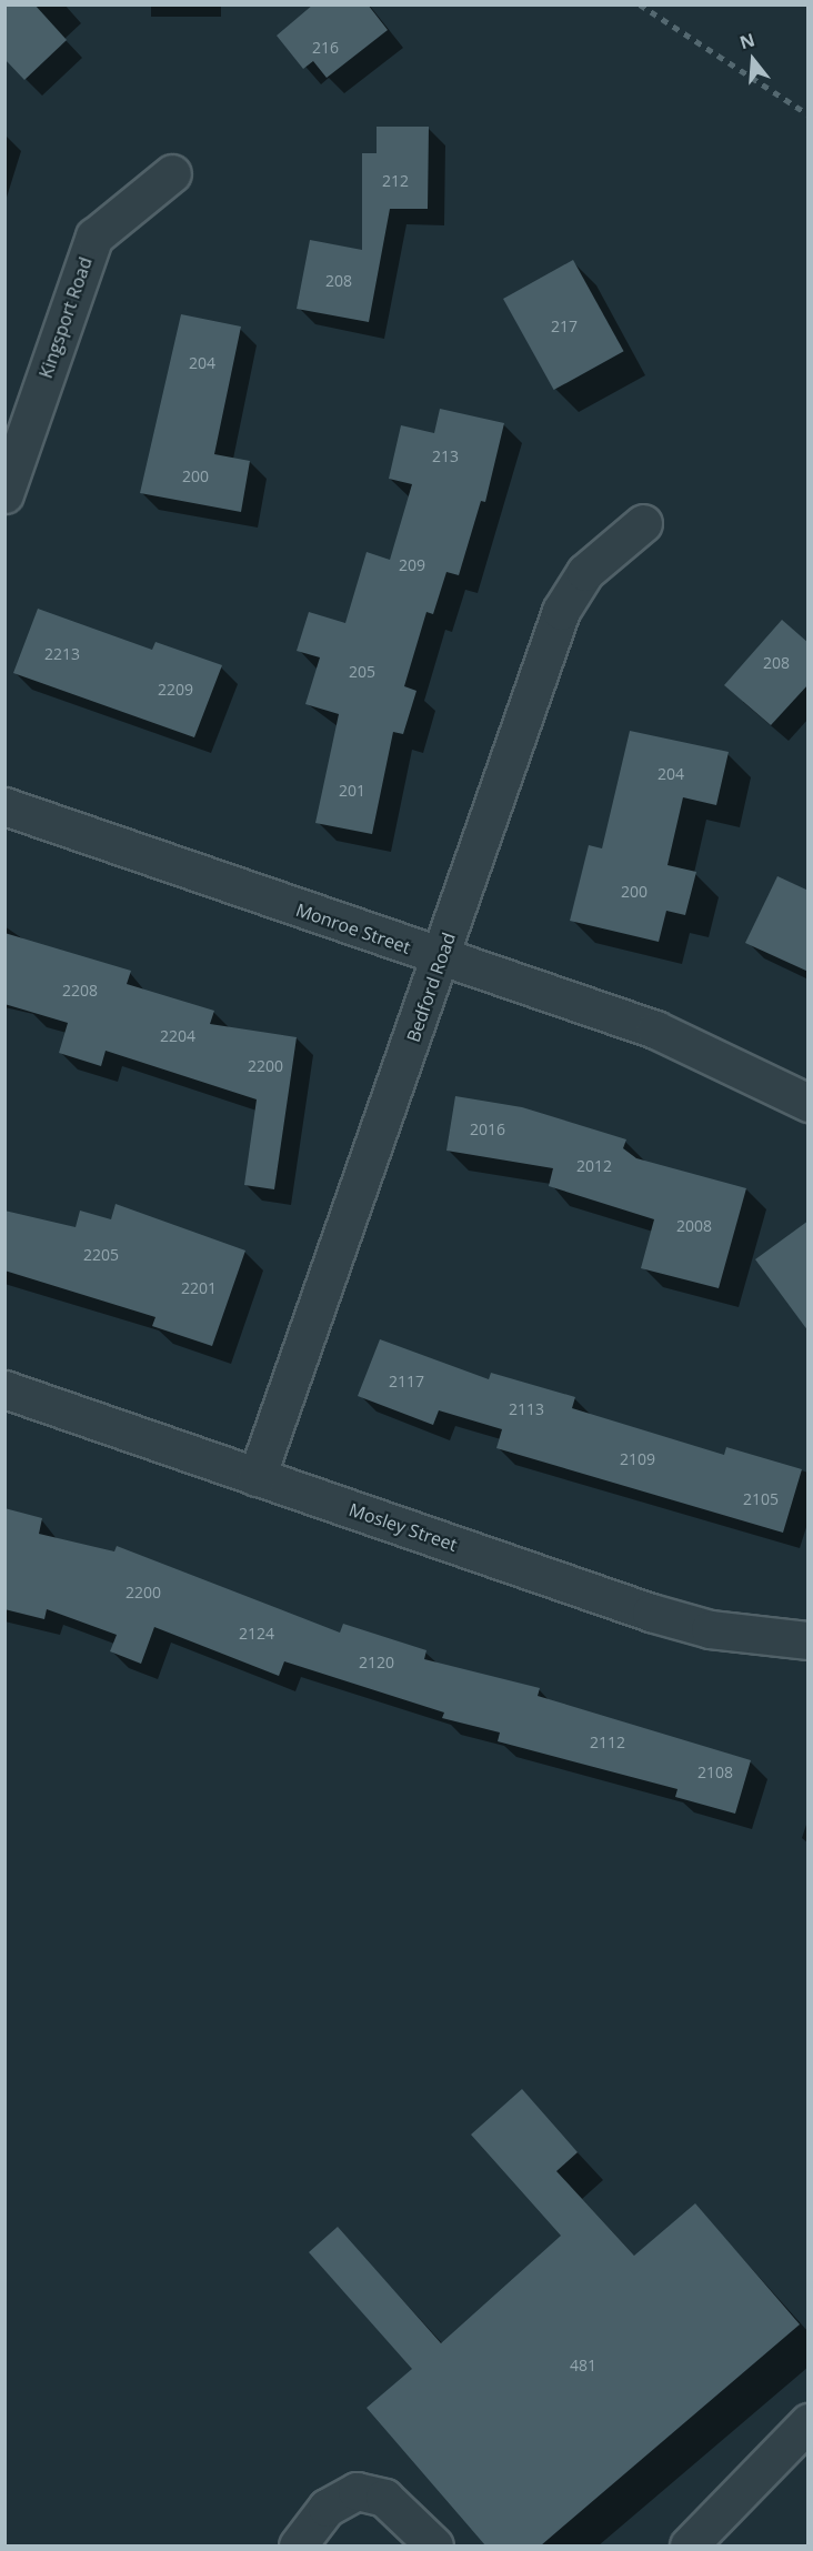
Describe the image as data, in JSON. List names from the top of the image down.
{
  "streets": {
    "street": [
      "Kingsport Road",
      "Monroe Street",
      "Bedford Road",
      "Mosley Street"
    ]
  },
  "crossings": [
    ["Monroe Street", "Bedford Road"],
    ["Bedford Road", "Mosley Street"]
  ],
  "house_numbers": [
    "216",
    "212",
    "208",
    "217",
    "204",
    "213",
    "200",
    "209",
    "2213",
    "208",
    "205",
    "2209",
    "204",
    "201",
    "200",
    "2208",
    "2204",
    "2200",
    "2016",
    "2012",
    "2008",
    "2205",
    "2201",
    "2117",
    "2113",
    "2109",
    "2105",
    "2200",
    "2124",
    "2120",
    "2112",
    "2108",
    "481"
  ],
  "north": "top"
}
